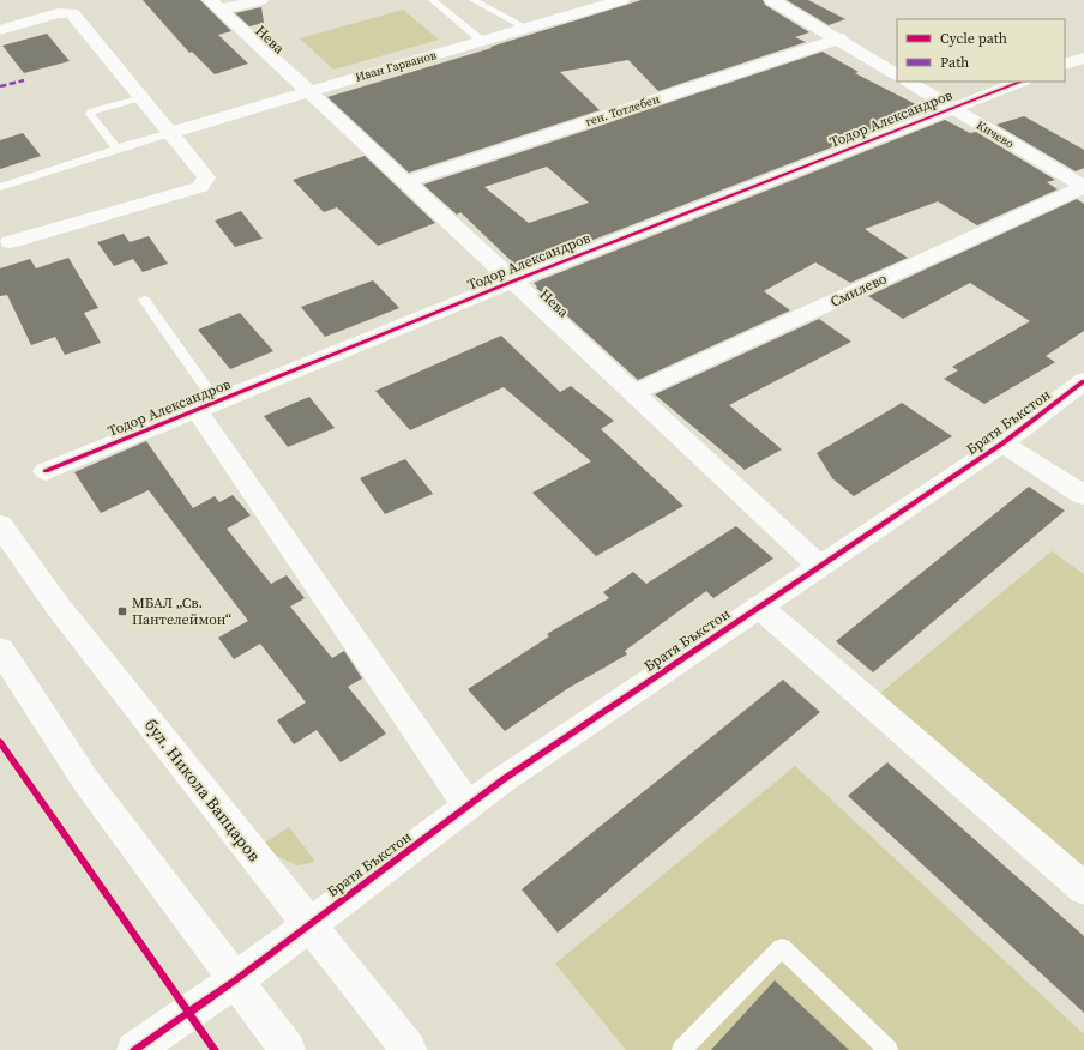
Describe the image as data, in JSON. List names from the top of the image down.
{
  "streets": {
    "street": [
      "Нева",
      "Иван Гарванов",
      "ген. Тотлебен",
      "Тодор Александров",
      "Кичево",
      "Смилево",
      "Братя Бъкстон",
      "бул. Никола Вапцаров"
    ]
  },
  "crossings": [
    ["Нева", "Иван Гарванов"],
    ["Нева", "ген. Тотлебен"],
    ["Нева", "Тодор Александров"],
    ["Нева", "Смилево"],
    ["Нева", "Братя Бъкстон"],
    ["Тодор Александров", "Кичево"],
    ["Кичево", "Смилево"],
    ["Братя Бъкстон", "бул. Никола Вапцаров"]
  ],
  "places": {
    "transit": ["МБАЛ „Св. Пантелеймон“"]
  },
  "legend": ["Cycle path", "Path"]
}
